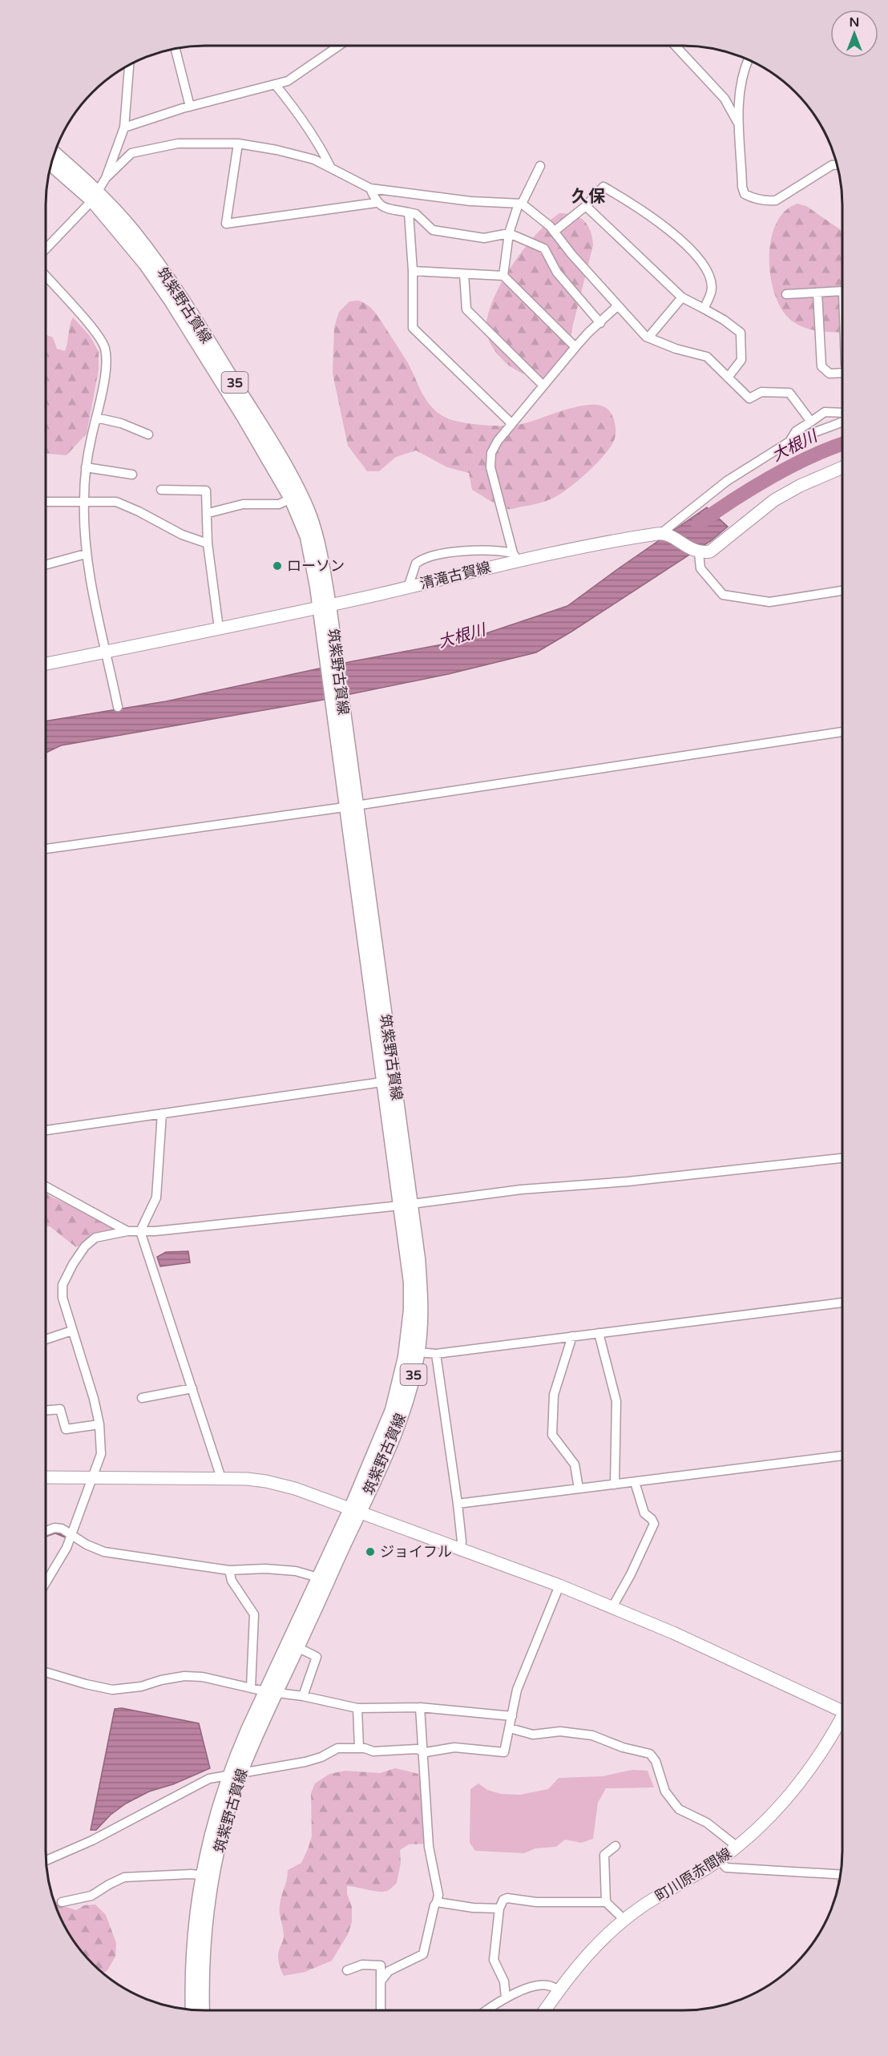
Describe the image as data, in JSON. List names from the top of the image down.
{
  "streets": {
    "main road": [
      "筑紫野古賀線",
      "35",
      "清滝古賀線",
      "町川原赤間線"
    ]
  },
  "crossings": [
    ["筑紫野古賀線", "清滝古賀線"]
  ],
  "districts": ["久保"],
  "water": ["大根川"],
  "places": ["ローソン", "ジョイフル"],
  "north": "top"
}
